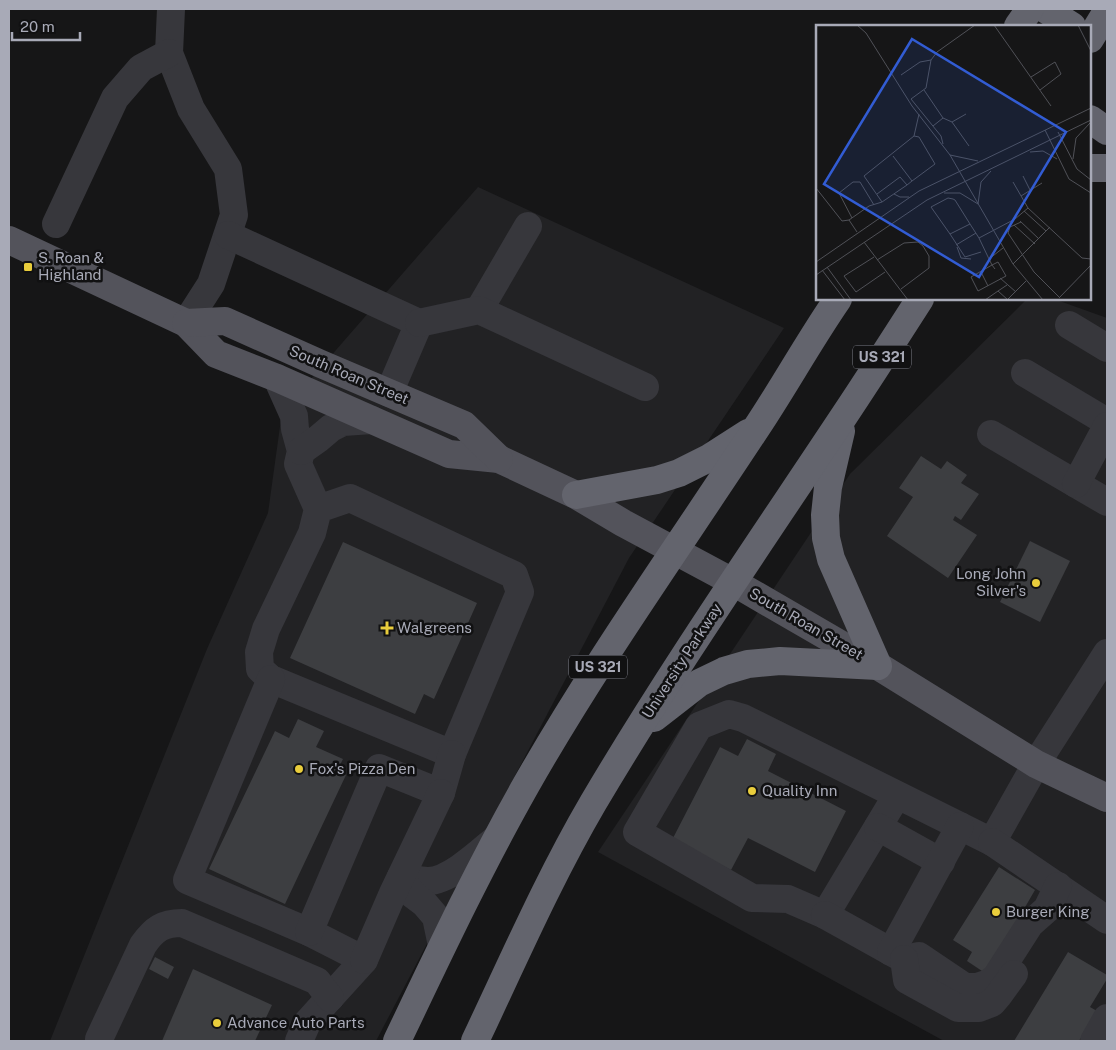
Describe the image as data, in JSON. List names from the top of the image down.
{
  "streets": {
    "highway": ["US 321", "University Parkway"],
    "main road": ["South Roan Street"]
  },
  "crossings": [
    ["US 321", "South Roan Street"],
    ["South Roan Street", "University Parkway"]
  ],
  "places": {
    "transit": ["S. Roan & Highland"],
    "other": [
      "Long John Silver's",
      "Fox's Pizza Den",
      "Quality Inn",
      "Burger King",
      "Advance Auto Parts"
    ],
    "health": ["Walgreens"]
  },
  "scale_bar": "20 m"
}
